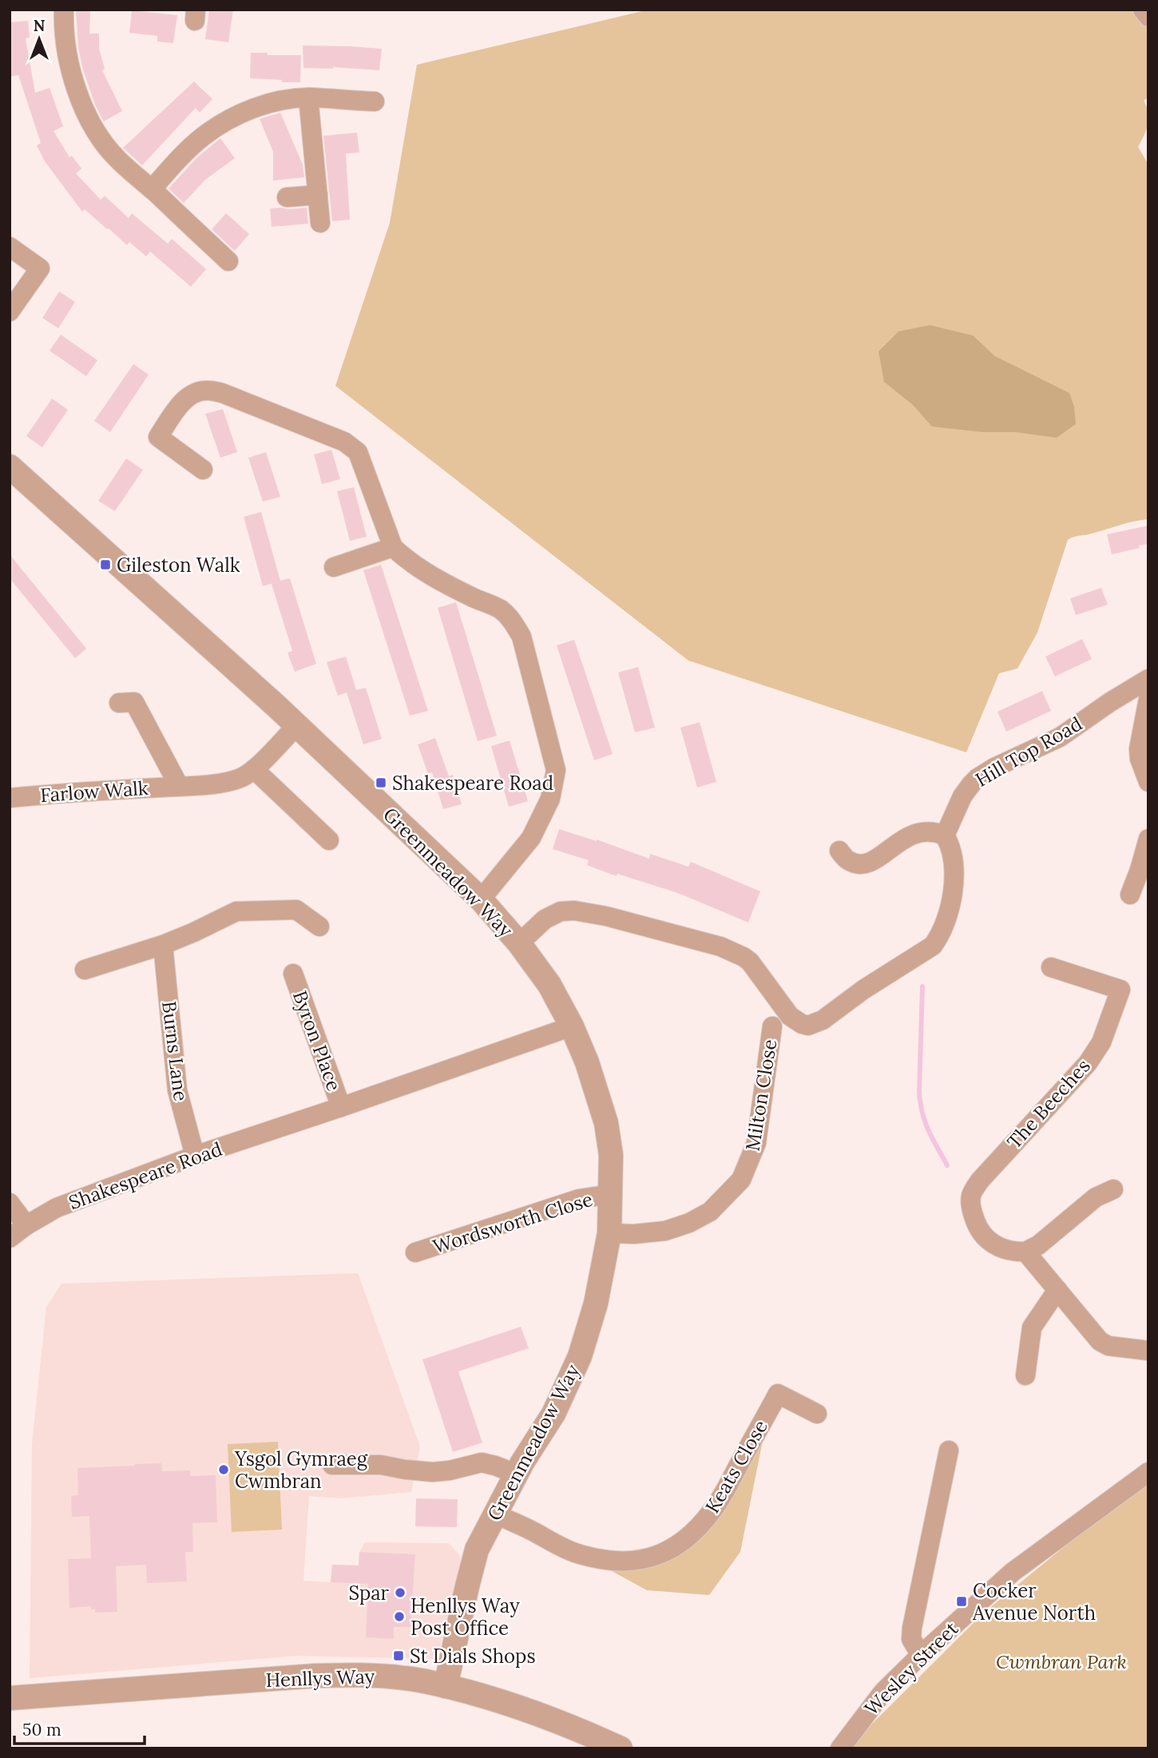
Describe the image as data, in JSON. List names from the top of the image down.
{
  "streets": {
    "street": [
      "Hill Top Road",
      "Farlow Walk",
      "Greenmeadow Way",
      "Byron Place",
      "Burns Lane",
      "Milton Close",
      "The Beeches",
      "Shakespeare Road",
      "Wordsworth Close",
      "Keats Close",
      "Wesley Street",
      "Henllys Way"
    ]
  },
  "crossings": [
    ["Farlow Walk", "Greenmeadow Way"],
    ["Greenmeadow Way", "Milton Close"],
    ["Greenmeadow Way", "Shakespeare Road"],
    ["Greenmeadow Way", "Wordsworth Close"],
    ["Greenmeadow Way", "Keats Close"],
    ["Greenmeadow Way", "Henllys Way"],
    ["Byron Place", "Shakespeare Road"],
    ["Burns Lane", "Shakespeare Road"]
  ],
  "parks": ["Cwmbran Park"],
  "places": {
    "transit": [
      "Gileston Walk",
      "Shakespeare Road",
      "Cocker Avenue North",
      "St Dials Shops"
    ],
    "other": ["Ysgol Gymraeg Cwmbran", "Spar", "Henllys Way Post Office"]
  },
  "scale_bar": "50 m",
  "north": "top"
}
